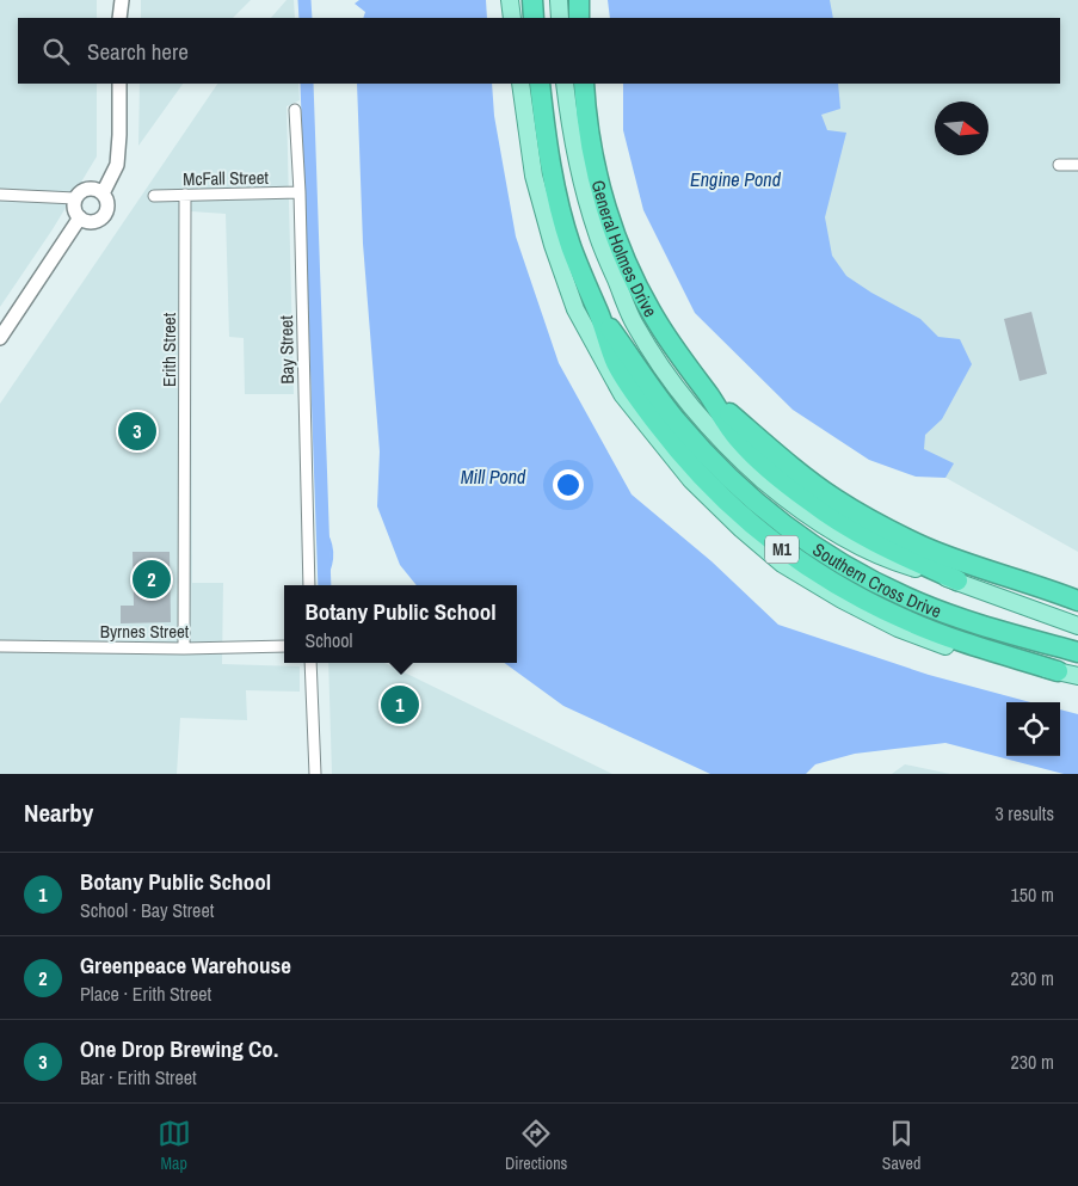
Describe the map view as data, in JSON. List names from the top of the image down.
{
  "streets": {
    "highway": ["General Holmes Drive", "M1", "Southern Cross Drive"],
    "street": [
      "McFall Street",
      "Erith Street",
      "Bay Street",
      "Byrnes Street"
    ]
  },
  "crossings": [
    ["McFall Street", "Erith Street"],
    ["McFall Street", "Bay Street"],
    ["Erith Street", "Byrnes Street"],
    ["M1", "Southern Cross Drive"]
  ],
  "water": ["Engine Pond", "Mill Pond"],
  "north": "right",
  "page": {
    "search": "Search here",
    "pins": ["3", "2", "1"],
    "popup": ["Botany Public School", "School"],
    "heading": ["Nearby", "3 results"],
    "list": [
      {
        "mark": "1",
        "name": "Botany Public School",
        "note": "School · Bay Street",
        "value": "150 m"
      },
      {
        "mark": "2",
        "name": "Greenpeace Warehouse",
        "note": "Place · Erith Street",
        "value": "230 m"
      },
      {
        "mark": "3",
        "name": "One Drop Brewing Co.",
        "note": "Bar · Erith Street",
        "value": "230 m"
      }
    ],
    "nav": ["Map", "Directions", "Saved"]
  }
}
